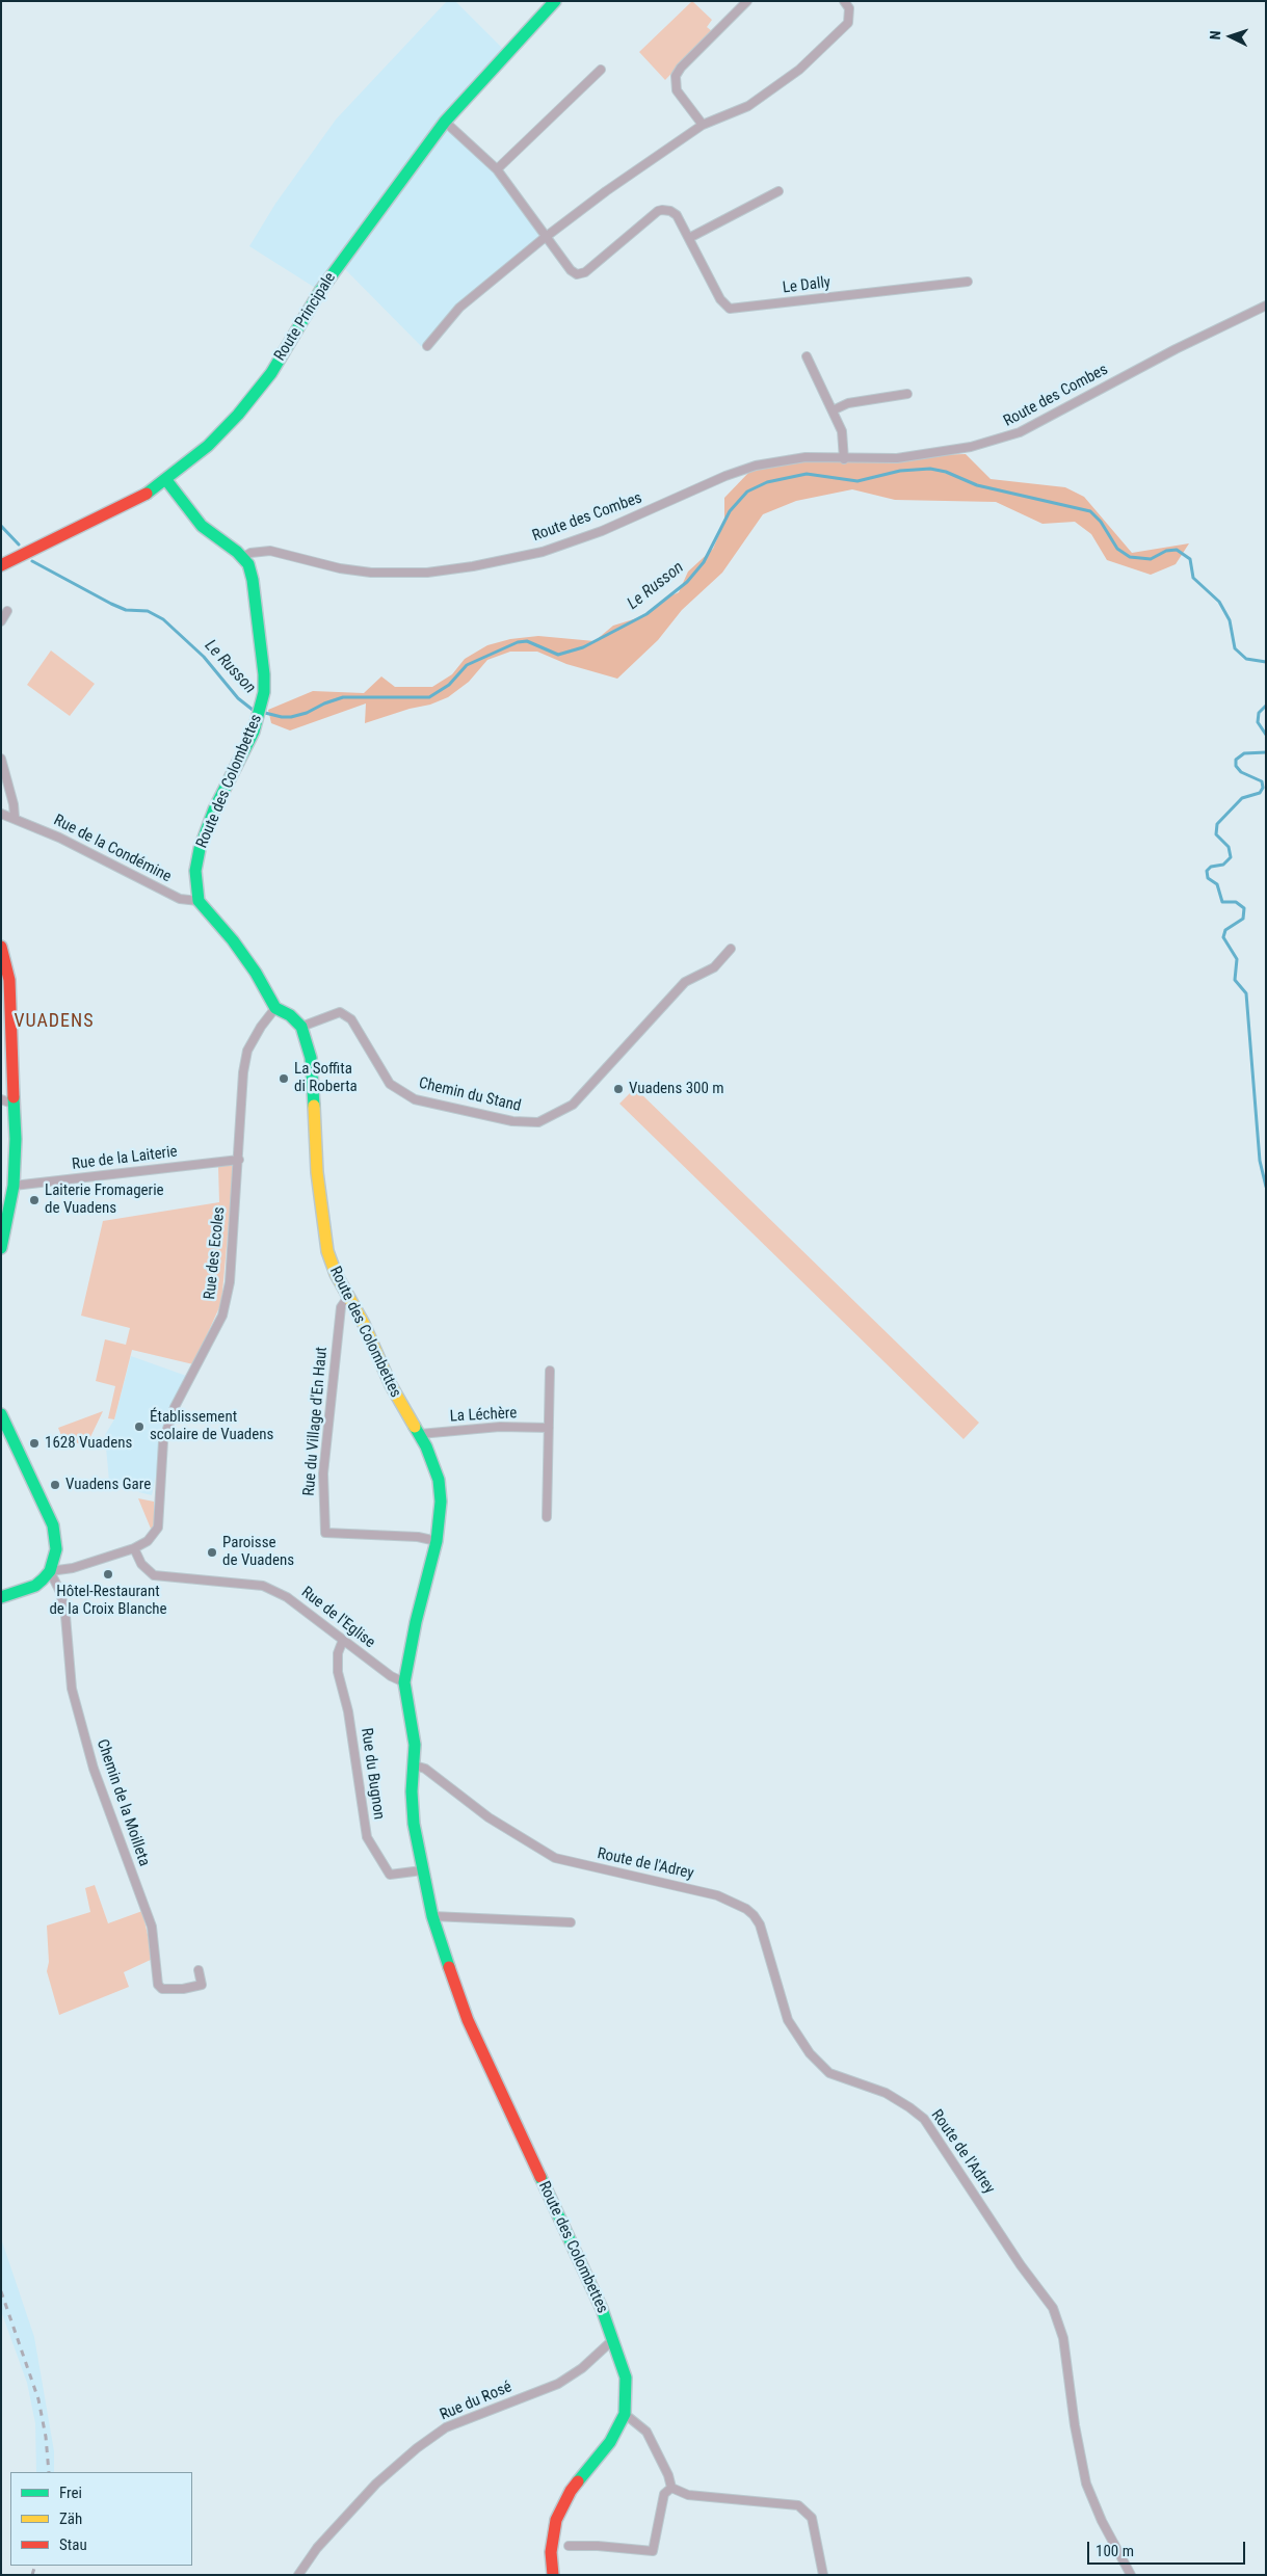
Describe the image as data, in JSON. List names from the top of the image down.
{
  "streets": {
    "street": [
      "Le Dally",
      "Route Principale",
      "Route des Combes",
      "Route des Colombettes",
      "Rue de la Condémine",
      "Chemin du Stand",
      "Rue de la Laiterie",
      "Rue des Ecoles",
      "La Léchère",
      "Rue du Village d'En Haut",
      "Rue de l'Eglise",
      "Rue du Bugnon",
      "Chemin de la Moilleta",
      "Route de l'Adrey",
      "Rue du Rosé"
    ]
  },
  "crossings": [
    ["Le Dally", "Route Principale"],
    ["Route des Combes", "Route des Colombettes"],
    ["Route des Colombettes", "Rue de la Condémine"],
    ["Route des Colombettes", "Chemin du Stand"],
    ["Route des Colombettes", "La Léchère"],
    ["Route des Colombettes", "Rue du Village d'En Haut"],
    ["Route des Colombettes", "Rue de l'Eglise"],
    ["Route des Colombettes", "Rue du Bugnon"],
    ["Route des Colombettes", "Route de l'Adrey"],
    ["Route des Colombettes", "Rue du Rosé"],
    ["Rue de la Laiterie", "Rue des Ecoles"],
    ["Rue des Ecoles", "Rue de l'Eglise"],
    ["Rue de l'Eglise", "Rue du Bugnon"]
  ],
  "districts": ["VUADENS"],
  "water": ["Le Russon"],
  "places": [
    "La Soffita di Roberta",
    "Vuadens 300 m",
    "Laiterie Fromagerie de Vuadens",
    "Établissement scolaire de Vuadens",
    "1628 Vuadens",
    "Vuadens Gare",
    "Paroisse de Vuadens",
    "Hôtel-Restaurant de la Croix Blanche"
  ],
  "legend": ["Frei", "Zäh", "Stau"],
  "scale_bar": "100 m",
  "north": "left"
}
